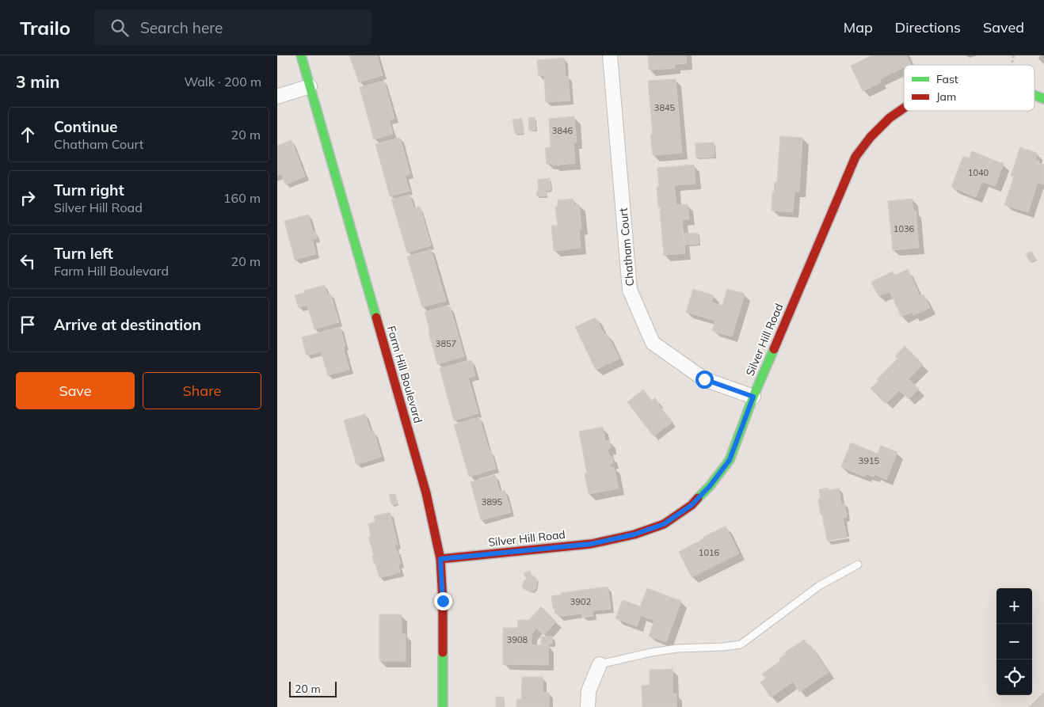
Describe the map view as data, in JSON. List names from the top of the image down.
{
  "streets": {
    "street": ["Chatham Court", "Silver Hill Road", "Farm Hill Boulevard"]
  },
  "crossings": [
    ["Chatham Court", "Silver Hill Road"],
    ["Silver Hill Road", "Farm Hill Boulevard"]
  ],
  "house_numbers": [
    "3845",
    "3846",
    "1040",
    "1036",
    "3857",
    "3915",
    "3895",
    "1016",
    "3902",
    "3908"
  ],
  "legend": ["Fast", "Jam"],
  "scale_bar": "20 m",
  "page": {
    "header": "Trailo",
    "search": "Search here",
    "nav": ["Map", "Directions", "Saved"],
    "heading": ["3 min", "Walk · 200 m"],
    "list": [
      ["Continue", "Chatham Court", "20 m"],
      ["Turn right", "Silver Hill Road", "160 m"],
      ["Turn left", "Farm Hill Boulevard", "20 m"],
      "Arrive at destination"
    ],
    "buttons": ["Save", "Share"],
    "map_buttons": ["+", "−"],
    "scale": "20 m"
  }
}
